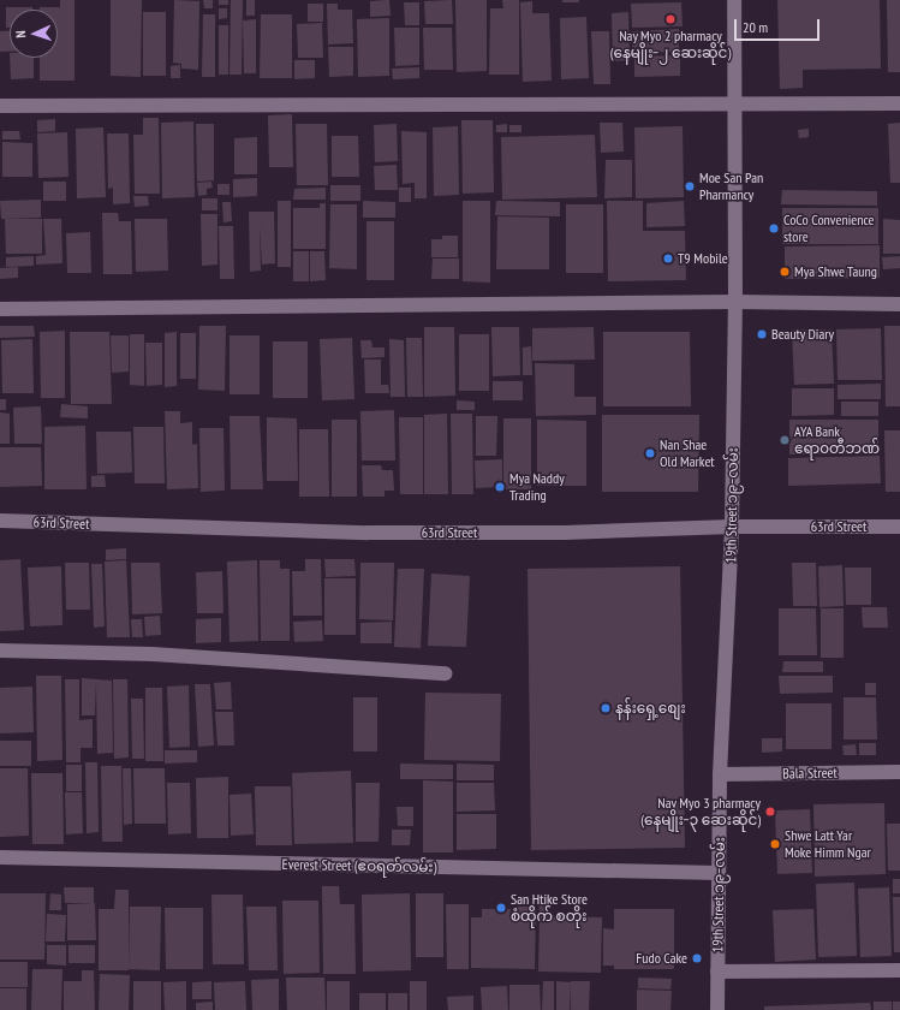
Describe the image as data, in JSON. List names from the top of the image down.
{
  "streets": {
    "street": [
      "19th Street ၁၉−လမ်း",
      "63rd Street",
      "Bala Street",
      "Everest Street (ဧ၀ရတ်လမ်း)"
    ]
  },
  "crossings": [
    ["19th Street ၁၉−လမ်း", "63rd Street"],
    ["19th Street ၁၉−လမ်း", "Bala Street"],
    ["19th Street ၁၉−လမ်း", "Everest Street (ဧ၀ရတ်လမ်း)"]
  ],
  "places": [
    "Nay Myo 2 pharmacy (နေမျိုး−၂ ဆေးဆိုင်)",
    "Moe San Pan Pharmancy",
    "CoCo Convenience store",
    "T9 Mobile",
    "Mya Shwe Taung",
    "Beauty Diary",
    "AYA Bank ဧရာ၀တီဘဏ်",
    "Nan Shae Old Market",
    "Mya Naddy Trading",
    "နန်းရှေ့စျေး",
    "Nay Myo 3 pharmacy (နေမျိုး−၃ ဆေးဆိုင်)",
    "Shwe Latt Yar Moke Himm Ngar",
    "San Htike Store စံထိုက် စတိုး",
    "Fudo Cake"
  ],
  "scale_bar": "20 m",
  "north": "left"
}
